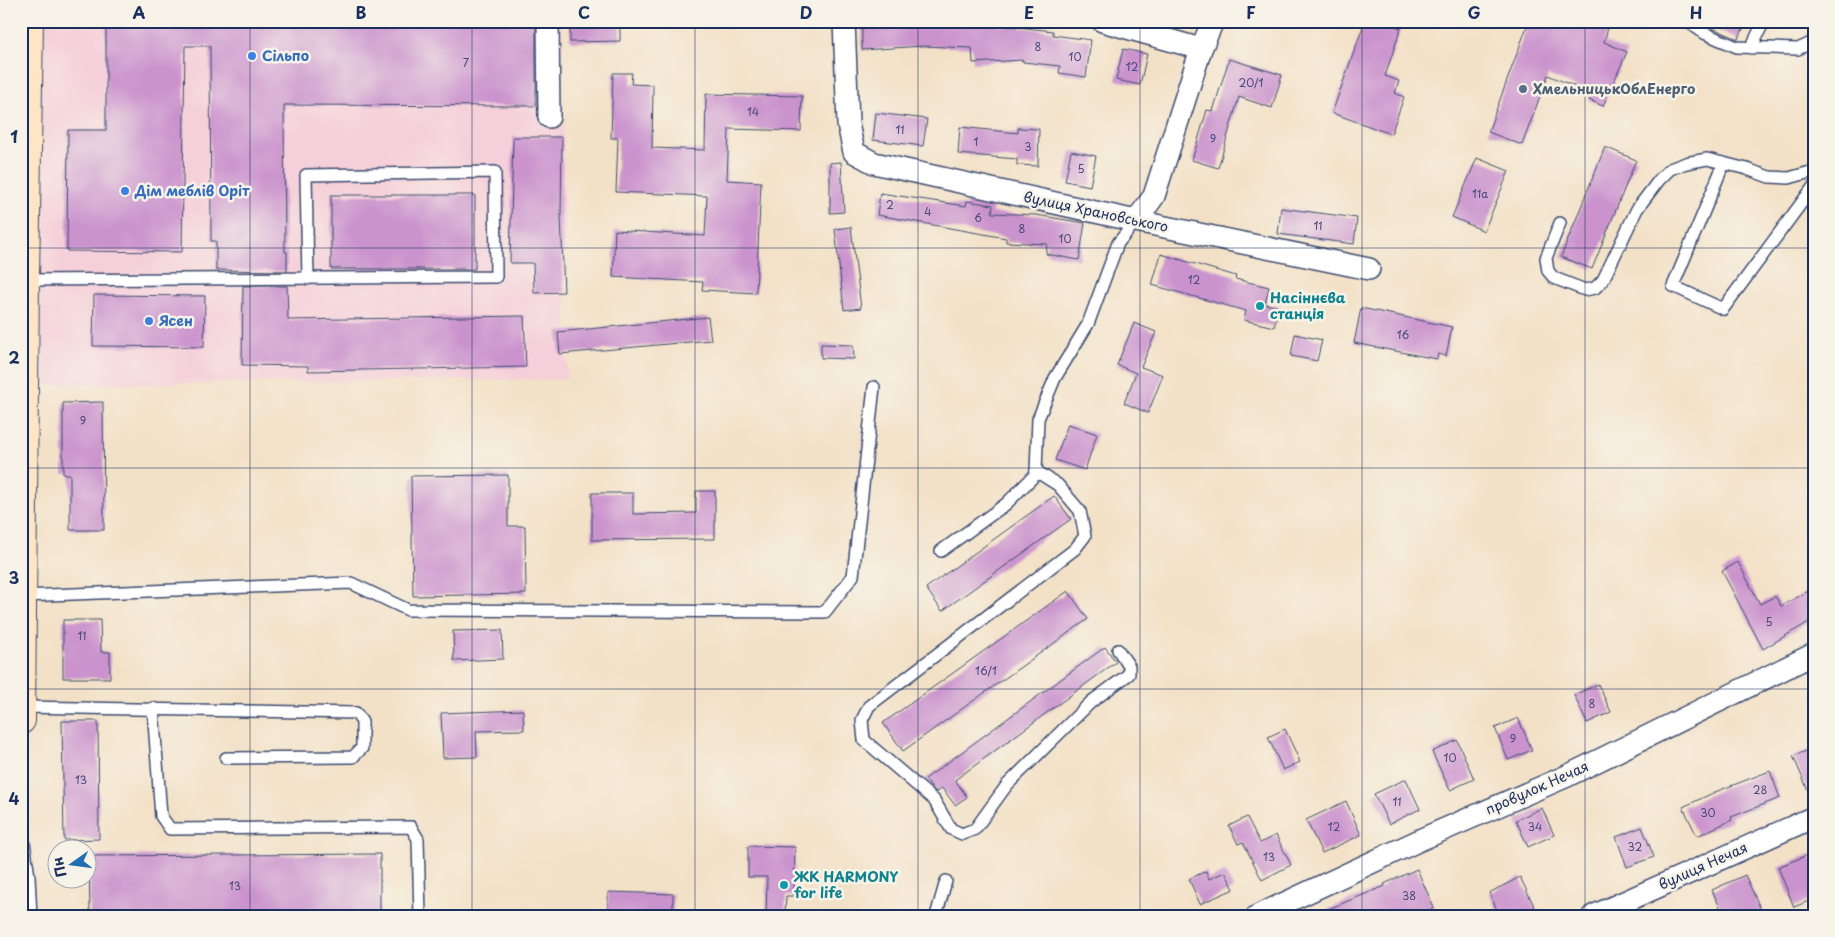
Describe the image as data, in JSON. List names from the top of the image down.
{
  "streets": {
    "street": ["вулиця Храновського", "провулок Нечая", "вулиця Нечая"]
  },
  "places": [
    "Сільпо",
    "ХмельницькОблЕнерго",
    "Дім меблів Оріт",
    "Насіннєва станція",
    "Ясен",
    "ЖК HARMONY for life"
  ],
  "house_numbers": [
    "8",
    "10",
    "7",
    "12",
    "20/1",
    "14",
    "11",
    "9",
    "1",
    "3",
    "5",
    "11а",
    "2",
    "4",
    "6",
    "11",
    "8",
    "10",
    "12",
    "16",
    "9",
    "5",
    "11",
    "16/1",
    "8",
    "9",
    "10",
    "13",
    "28",
    "11",
    "30",
    "12",
    "34",
    "32",
    "13",
    "13",
    "38"
  ],
  "north": "left",
  "grid": {
    "columns": [
      "A",
      "B",
      "C",
      "D",
      "E",
      "F",
      "G",
      "H"
    ],
    "rows": [
      "1",
      "2",
      "3",
      "4"
    ]
  }
}
